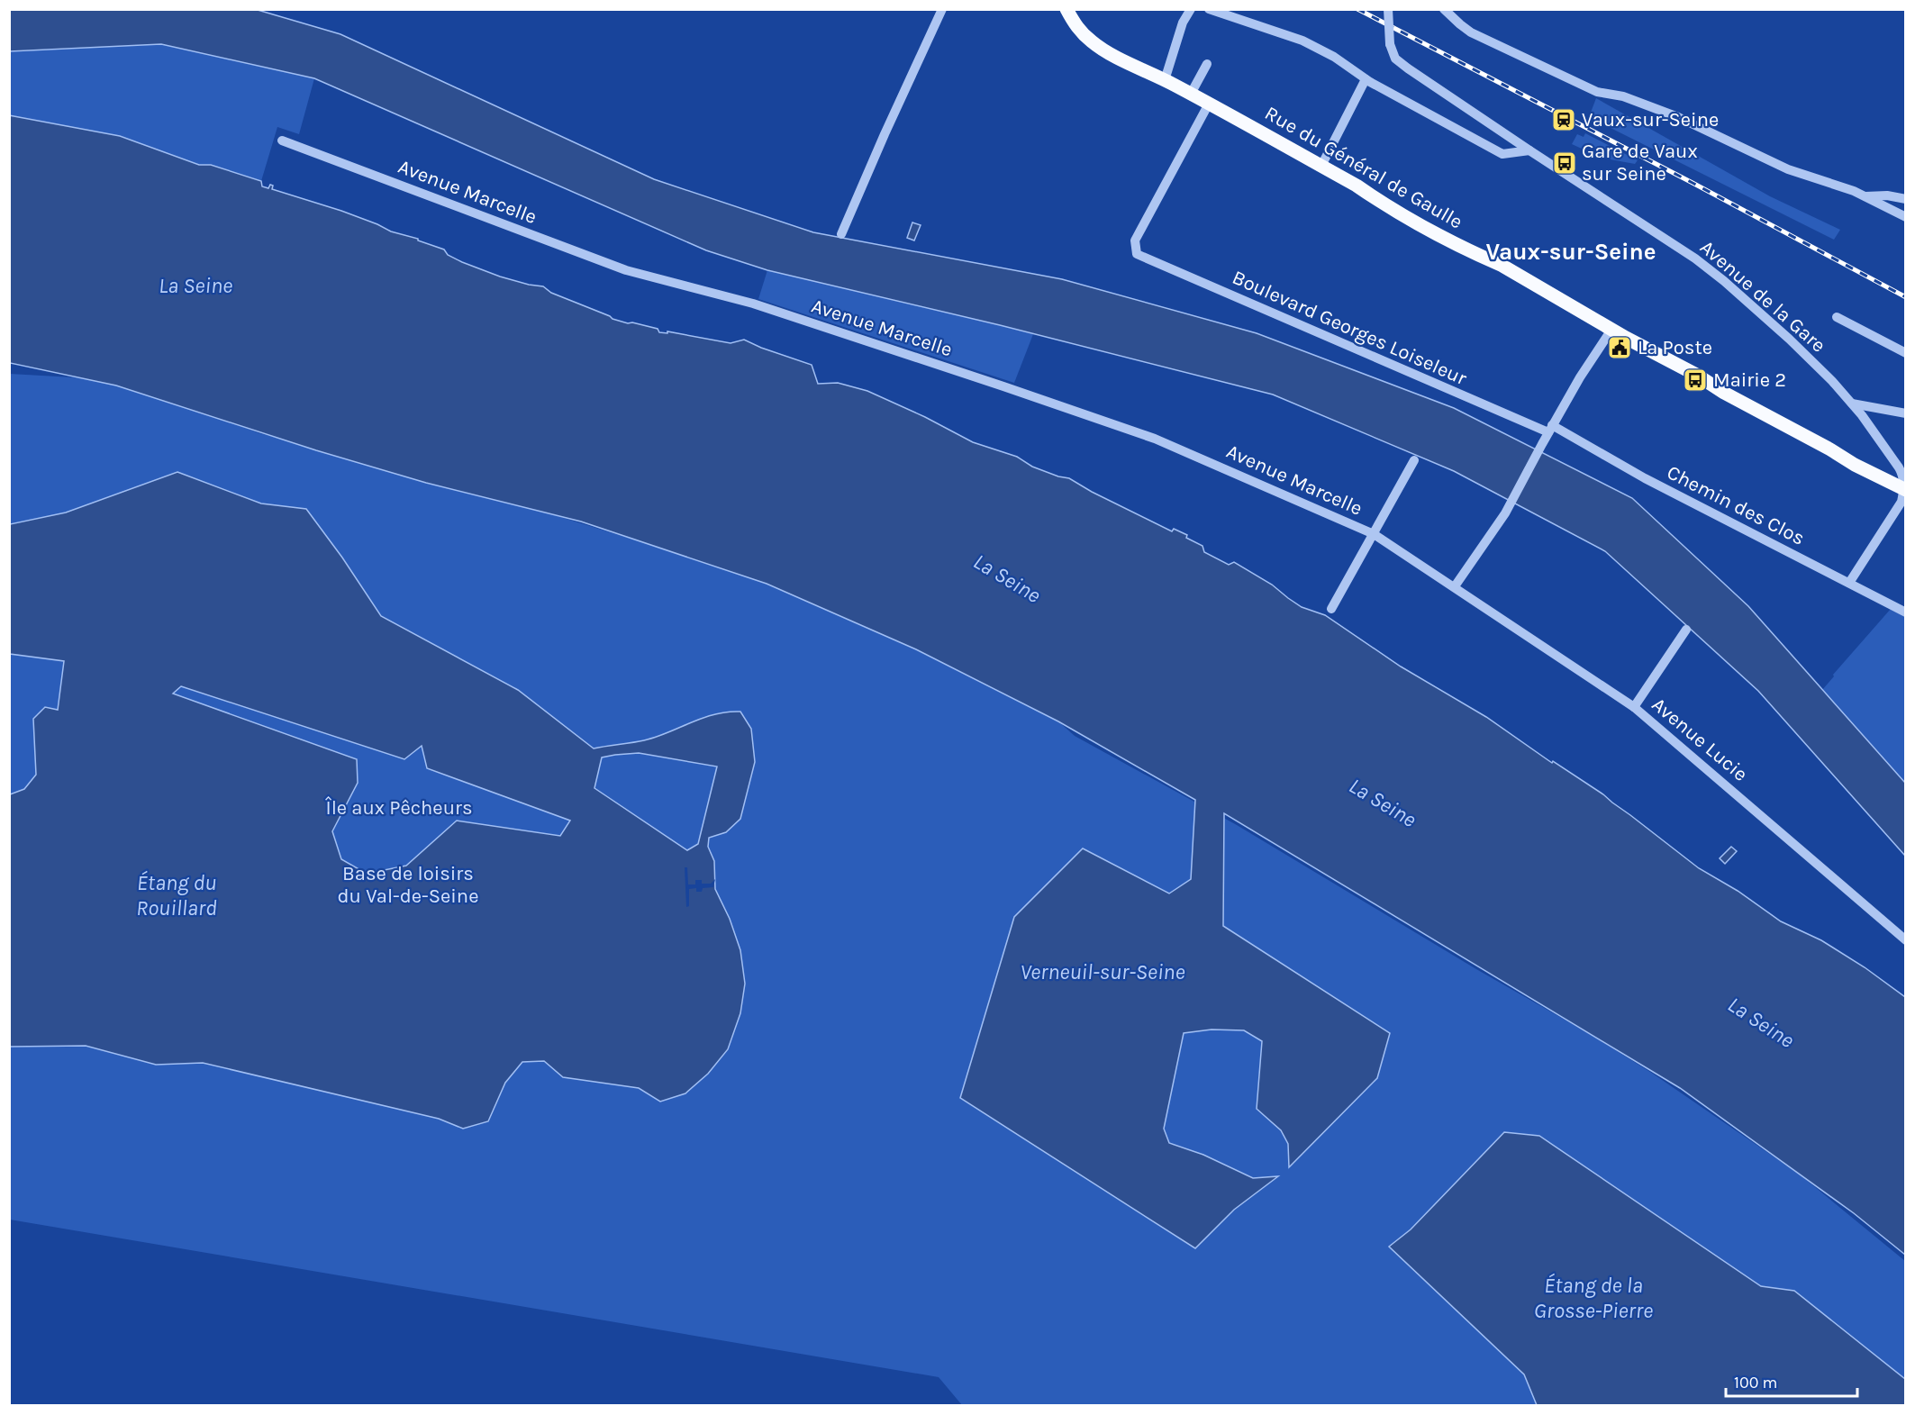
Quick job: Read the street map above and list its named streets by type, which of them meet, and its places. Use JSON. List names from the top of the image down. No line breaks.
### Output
{"streets":{"main road":["Rue du Général de Gaulle"],"street":["Avenue Marcelle","Avenue de la Gare","Boulevard Georges Loiseleur","Chemin des Clos","Avenue Lucie"]},"crossings":[["Rue du Général de Gaulle","Avenue de la Gare"],["Rue du Général de Gaulle","Boulevard Georges Loiseleur"],["Avenue Marcelle","Avenue Lucie"],["Boulevard Georges Loiseleur","Chemin des Clos"]],"districts":["Vaux-sur-Seine"],"water":["La Seine","Étang du Rouillard","Verneuil-sur-Seine","Étang de la Grosse-Pierre"],"parks":["Île aux Pêcheurs","Base de loisirs du Val-de-Seine"],"places":{"station":["Vaux-sur-Seine"],"bus stop":["Gare de Vaux sur Seine","Mairie 2"],"public building":["La Poste"]},"scale_bar":"100 m"}
